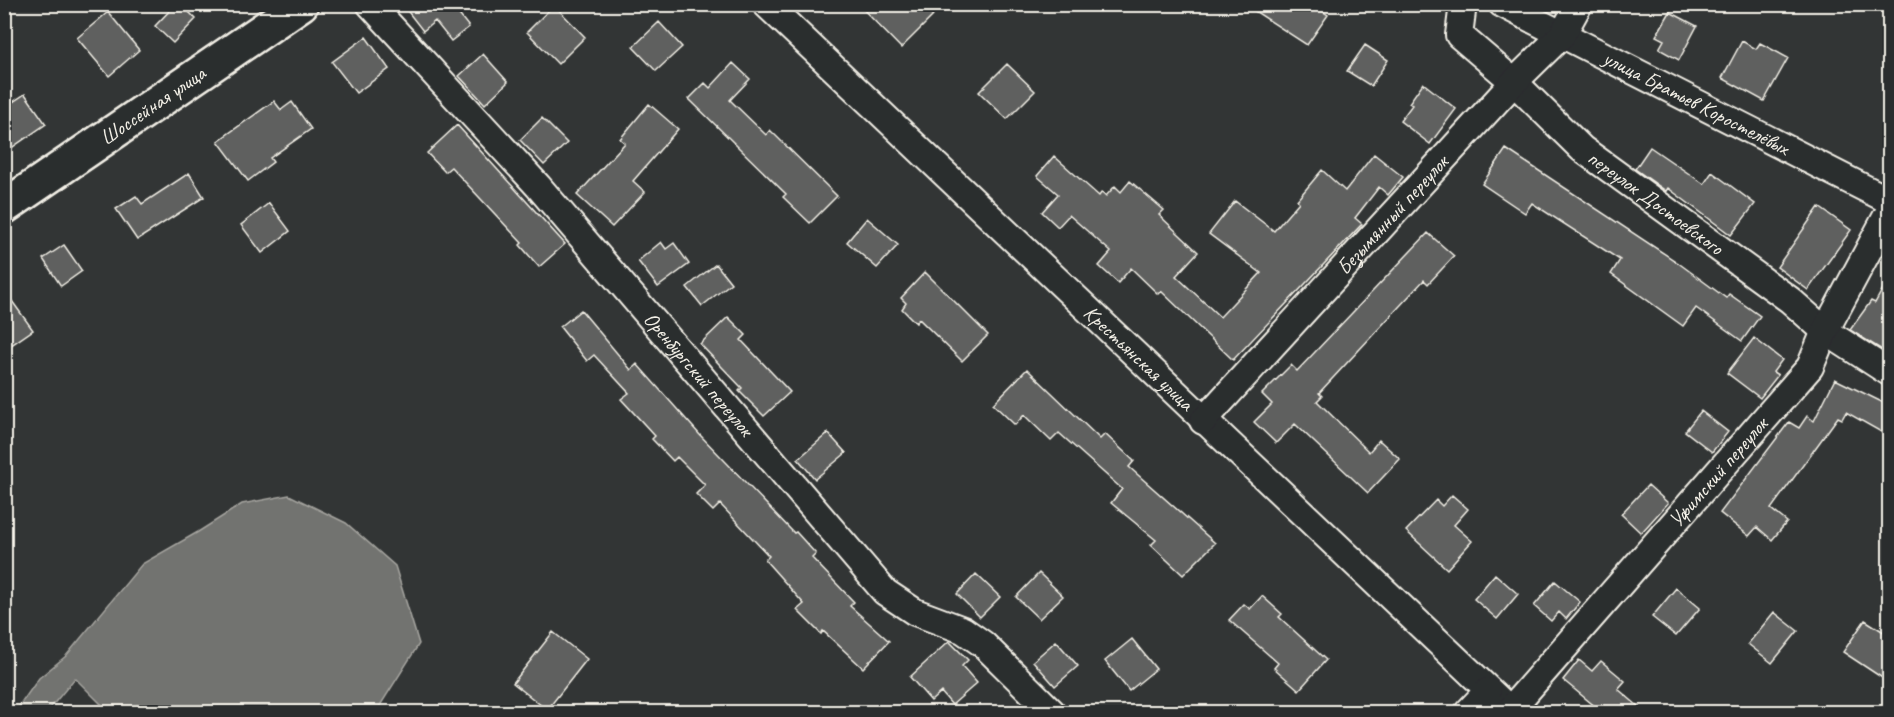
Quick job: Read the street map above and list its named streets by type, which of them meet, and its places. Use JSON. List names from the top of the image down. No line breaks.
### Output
{"streets":{"main road":["Шоссейная улица"],"street":["улица Братьев Коростелёвых","переулок Достоевского","Безымянный переулок","Крестьянская улица","Оренбургский переулок","Уфимский переулок"]},"crossings":[["улица Братьев Коростелёвых","Безымянный переулок"],["переулок Достоевского","Безымянный переулок"],["переулок Достоевского","Уфимский переулок"],["Безымянный переулок","Крестьянская улица"],["Крестьянская улица","Уфимский переулок"]]}
